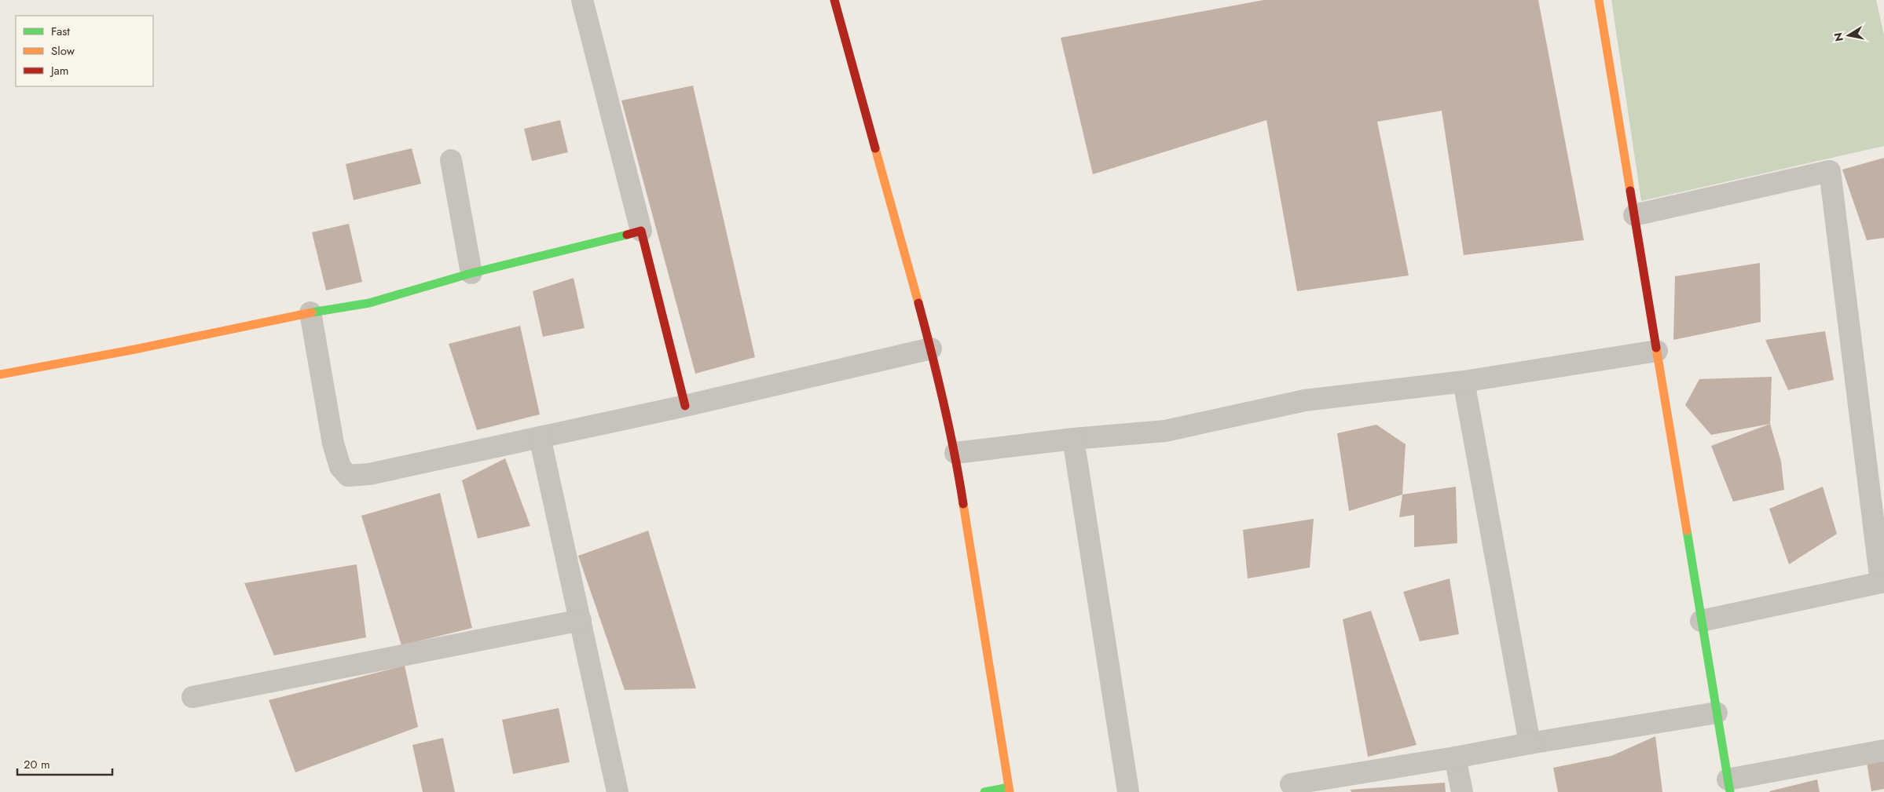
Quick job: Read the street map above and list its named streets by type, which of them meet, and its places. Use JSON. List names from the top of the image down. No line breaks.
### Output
{"legend":["Fast","Slow","Jam"],"scale_bar":"20 m","north":"left"}
